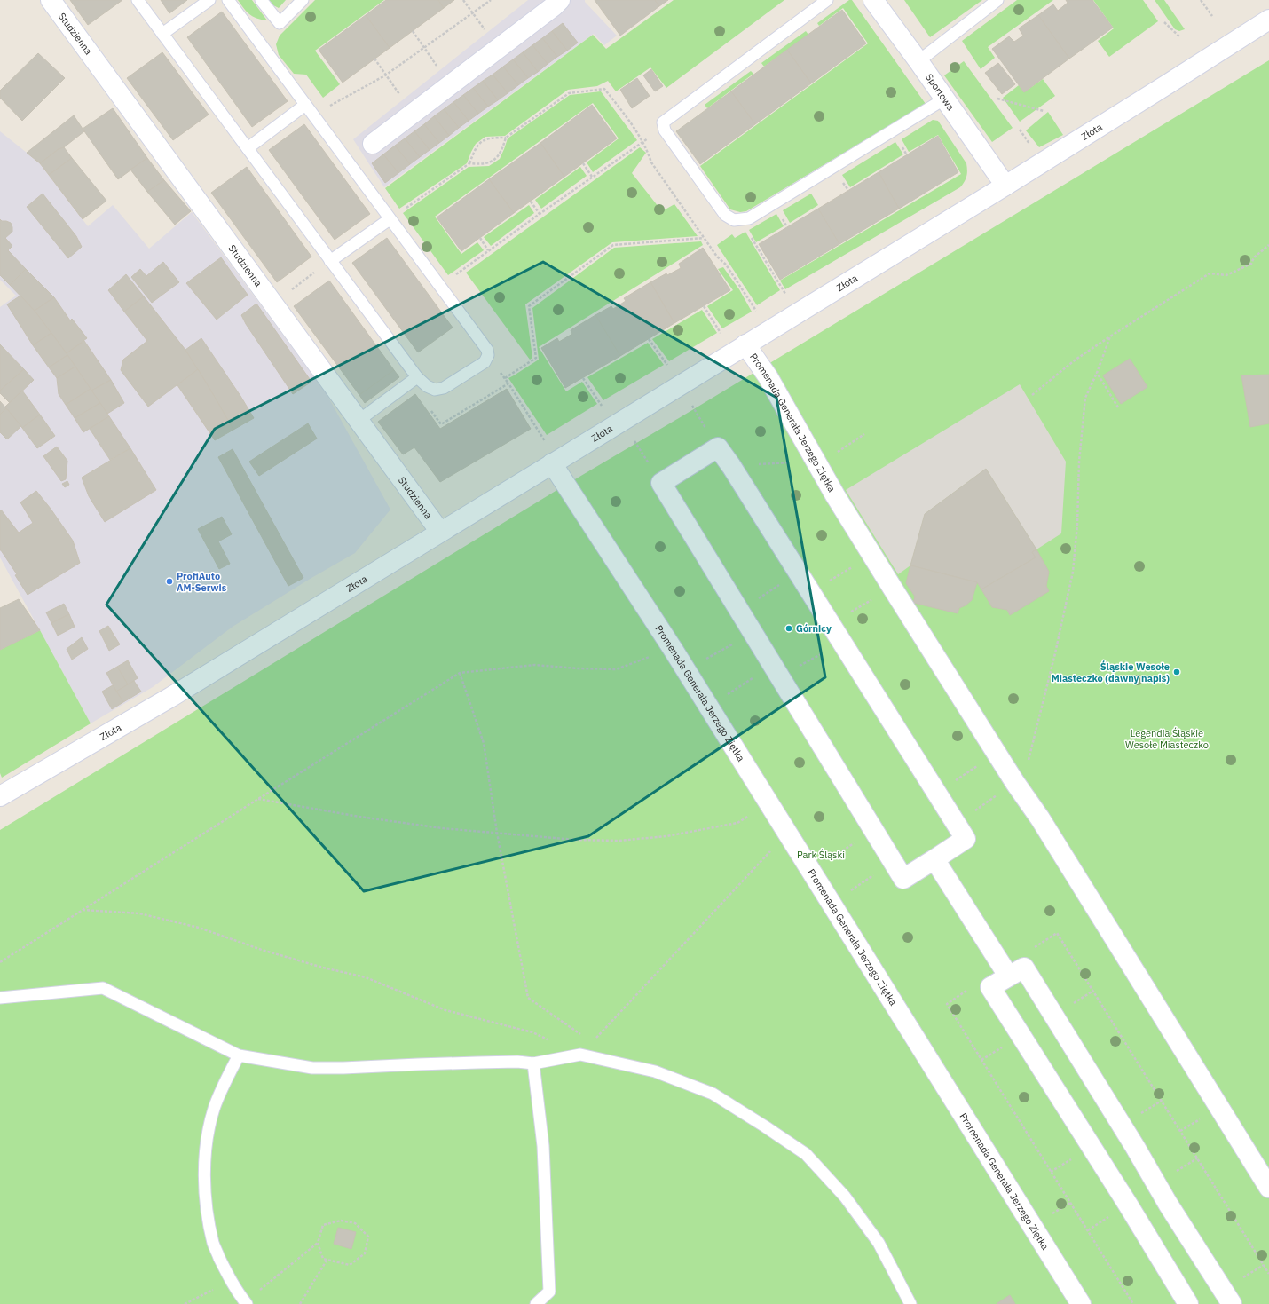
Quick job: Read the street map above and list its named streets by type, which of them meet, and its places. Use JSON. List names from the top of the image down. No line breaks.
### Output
{"streets":{"street":["Studzienna","Sportowa","Złota","Promenada Generała Jerzego Ziętka"]},"crossings":[["Studzienna","Złota"],["Sportowa","Złota"],["Złota","Promenada Generała Jerzego Ziętka"]],"parks":["Legendia Śląskie Wesołe Miasteczko","Park Śląski"],"places":["ProfiAuto AM-Serwis","Górnicy","Śląskie Wesołe Miasteczko (dawny napis)"]}
